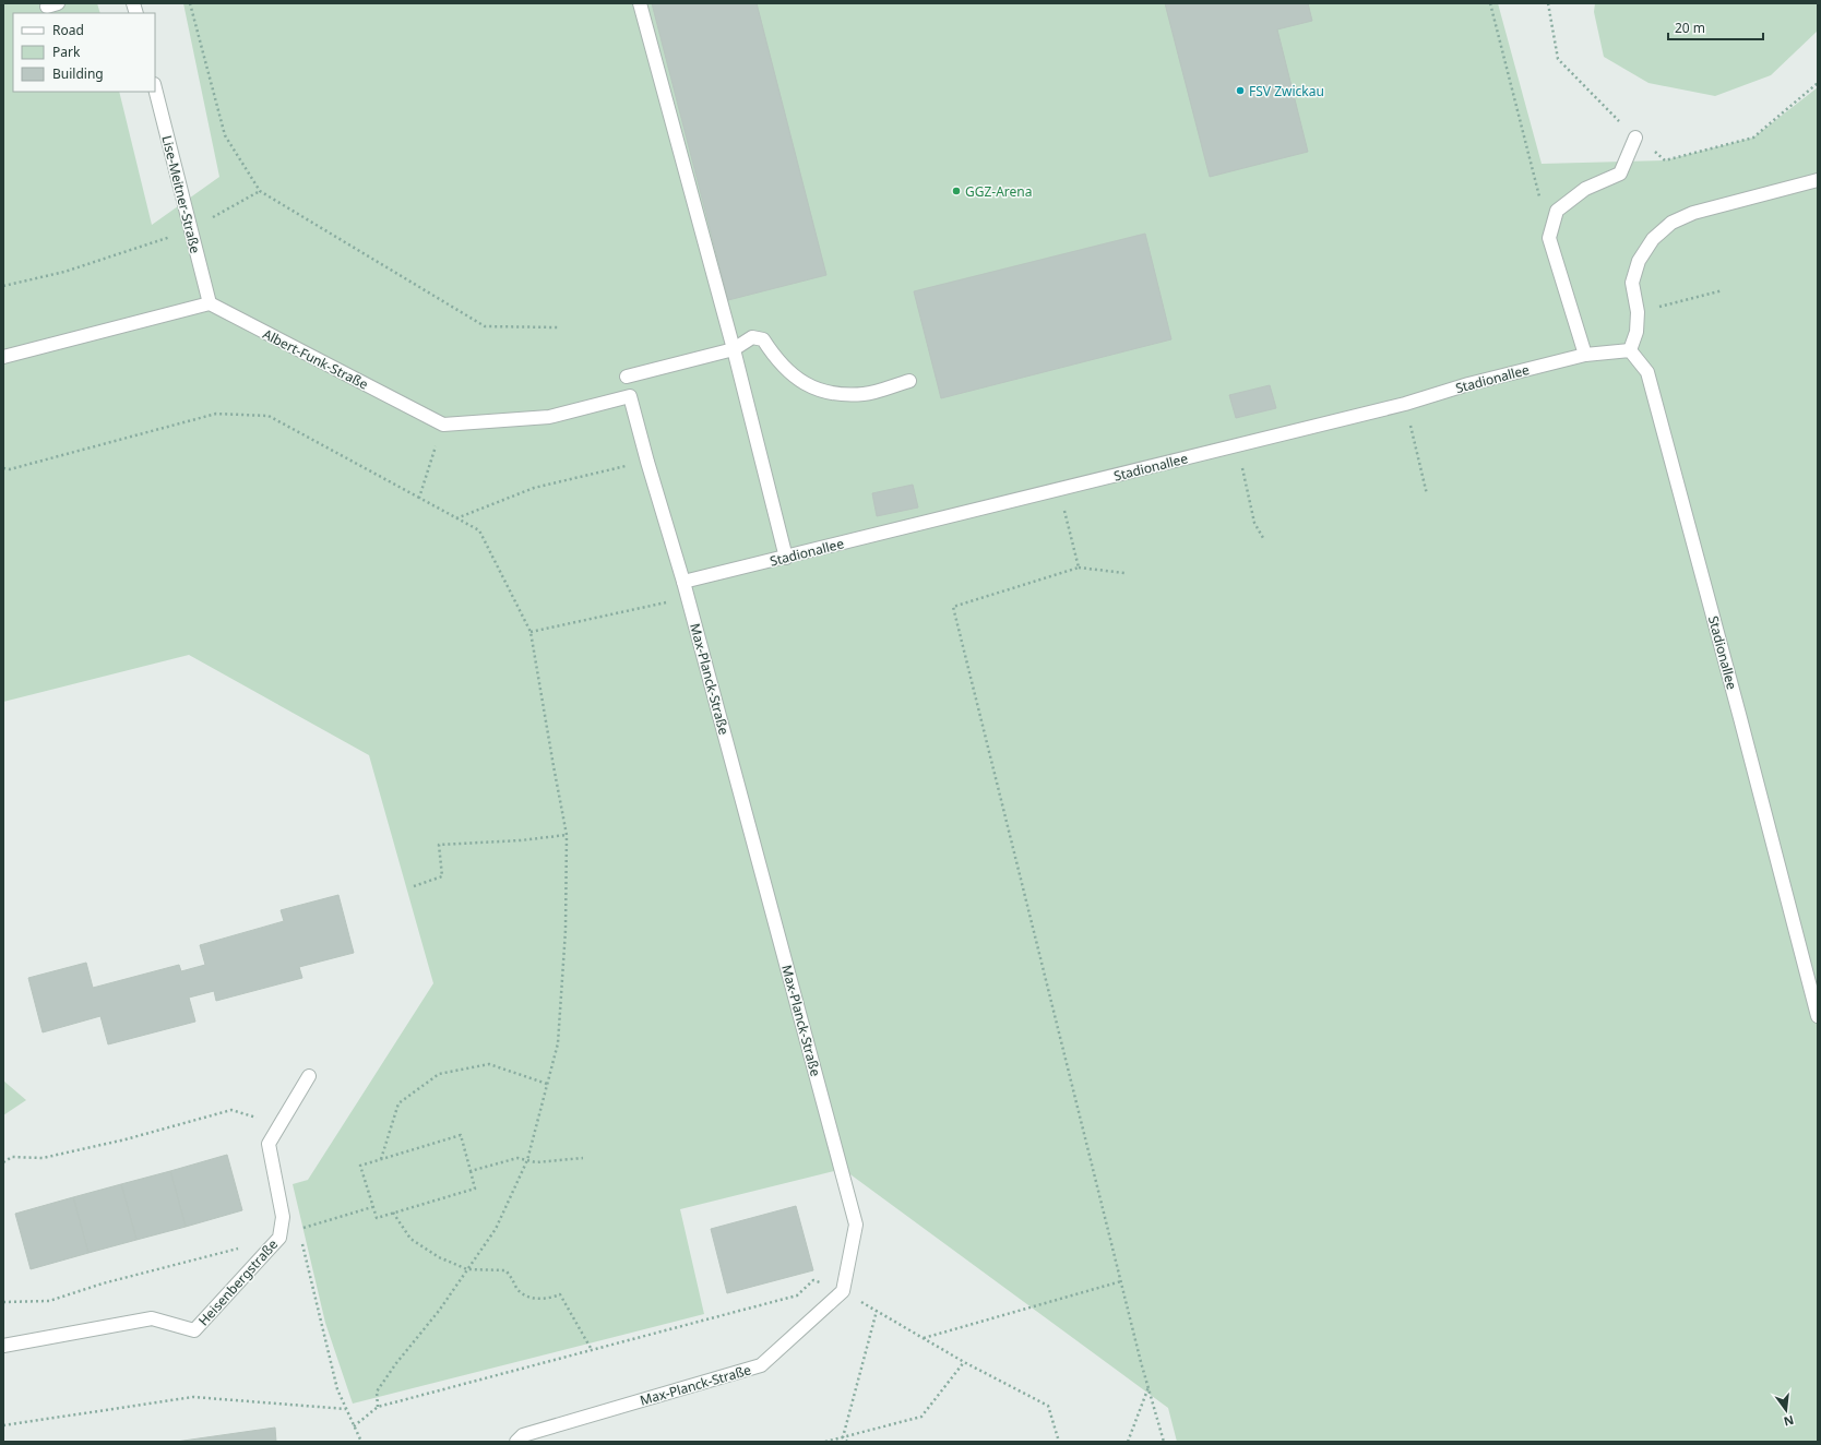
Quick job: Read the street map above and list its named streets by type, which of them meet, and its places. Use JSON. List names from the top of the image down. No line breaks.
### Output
{"streets":{"street":["Lise-Meitner-Straße","Albert-Funk-Straße","Stadionallee","Max-Planck-Straße","Heisenbergstraße"]},"crossings":[["Lise-Meitner-Straße","Albert-Funk-Straße"],["Albert-Funk-Straße","Max-Planck-Straße"],["Stadionallee","Max-Planck-Straße"]],"places":["FSV Zwickau","GGZ-Arena"],"legend":["Road","Park","Building"],"scale_bar":"20 m","north":"bottom"}
